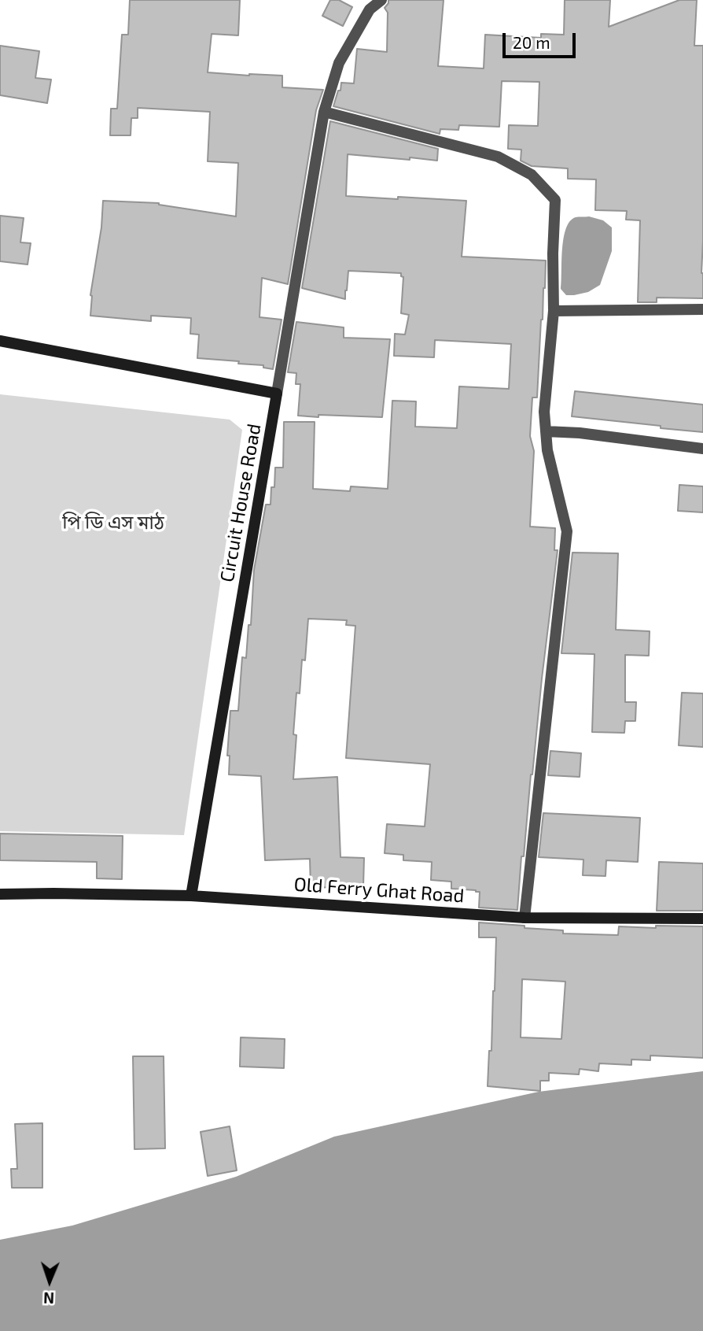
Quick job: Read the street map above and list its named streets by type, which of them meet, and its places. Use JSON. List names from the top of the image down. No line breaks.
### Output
{"streets":{"street":["Circuit House Road","Old Ferry Ghat Road"]},"crossings":[["Circuit House Road","Old Ferry Ghat Road"]],"parks":["পি ডি এস মাঠ"],"scale_bar":"20 m","north":"bottom"}
